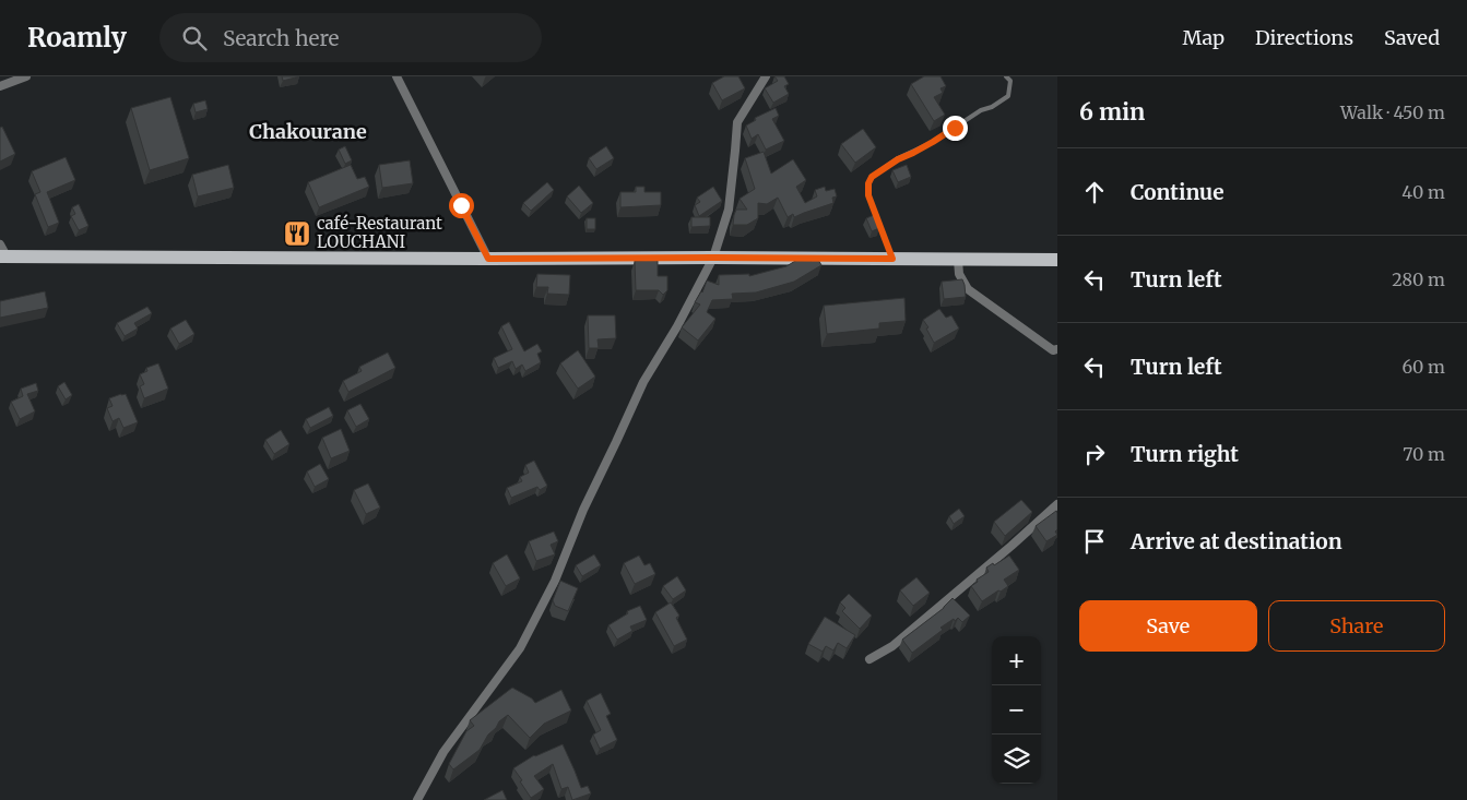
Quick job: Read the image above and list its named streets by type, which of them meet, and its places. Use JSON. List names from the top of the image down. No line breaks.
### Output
{"districts":["Chakourane"],"places":{"restaurant":["café-Restaurant LOUCHANI"]},"page":{"header":"Roamly","search":"Search here","nav":["Map","Directions","Saved"],"heading":["6 min","Walk · 450 m"],"list":[["Continue","40 m"],["Turn left","280 m"],["Turn left","60 m"],["Turn right","70 m"],"Arrive at destination"],"buttons":["Save","Share"],"map_buttons":["+","−"]}}
